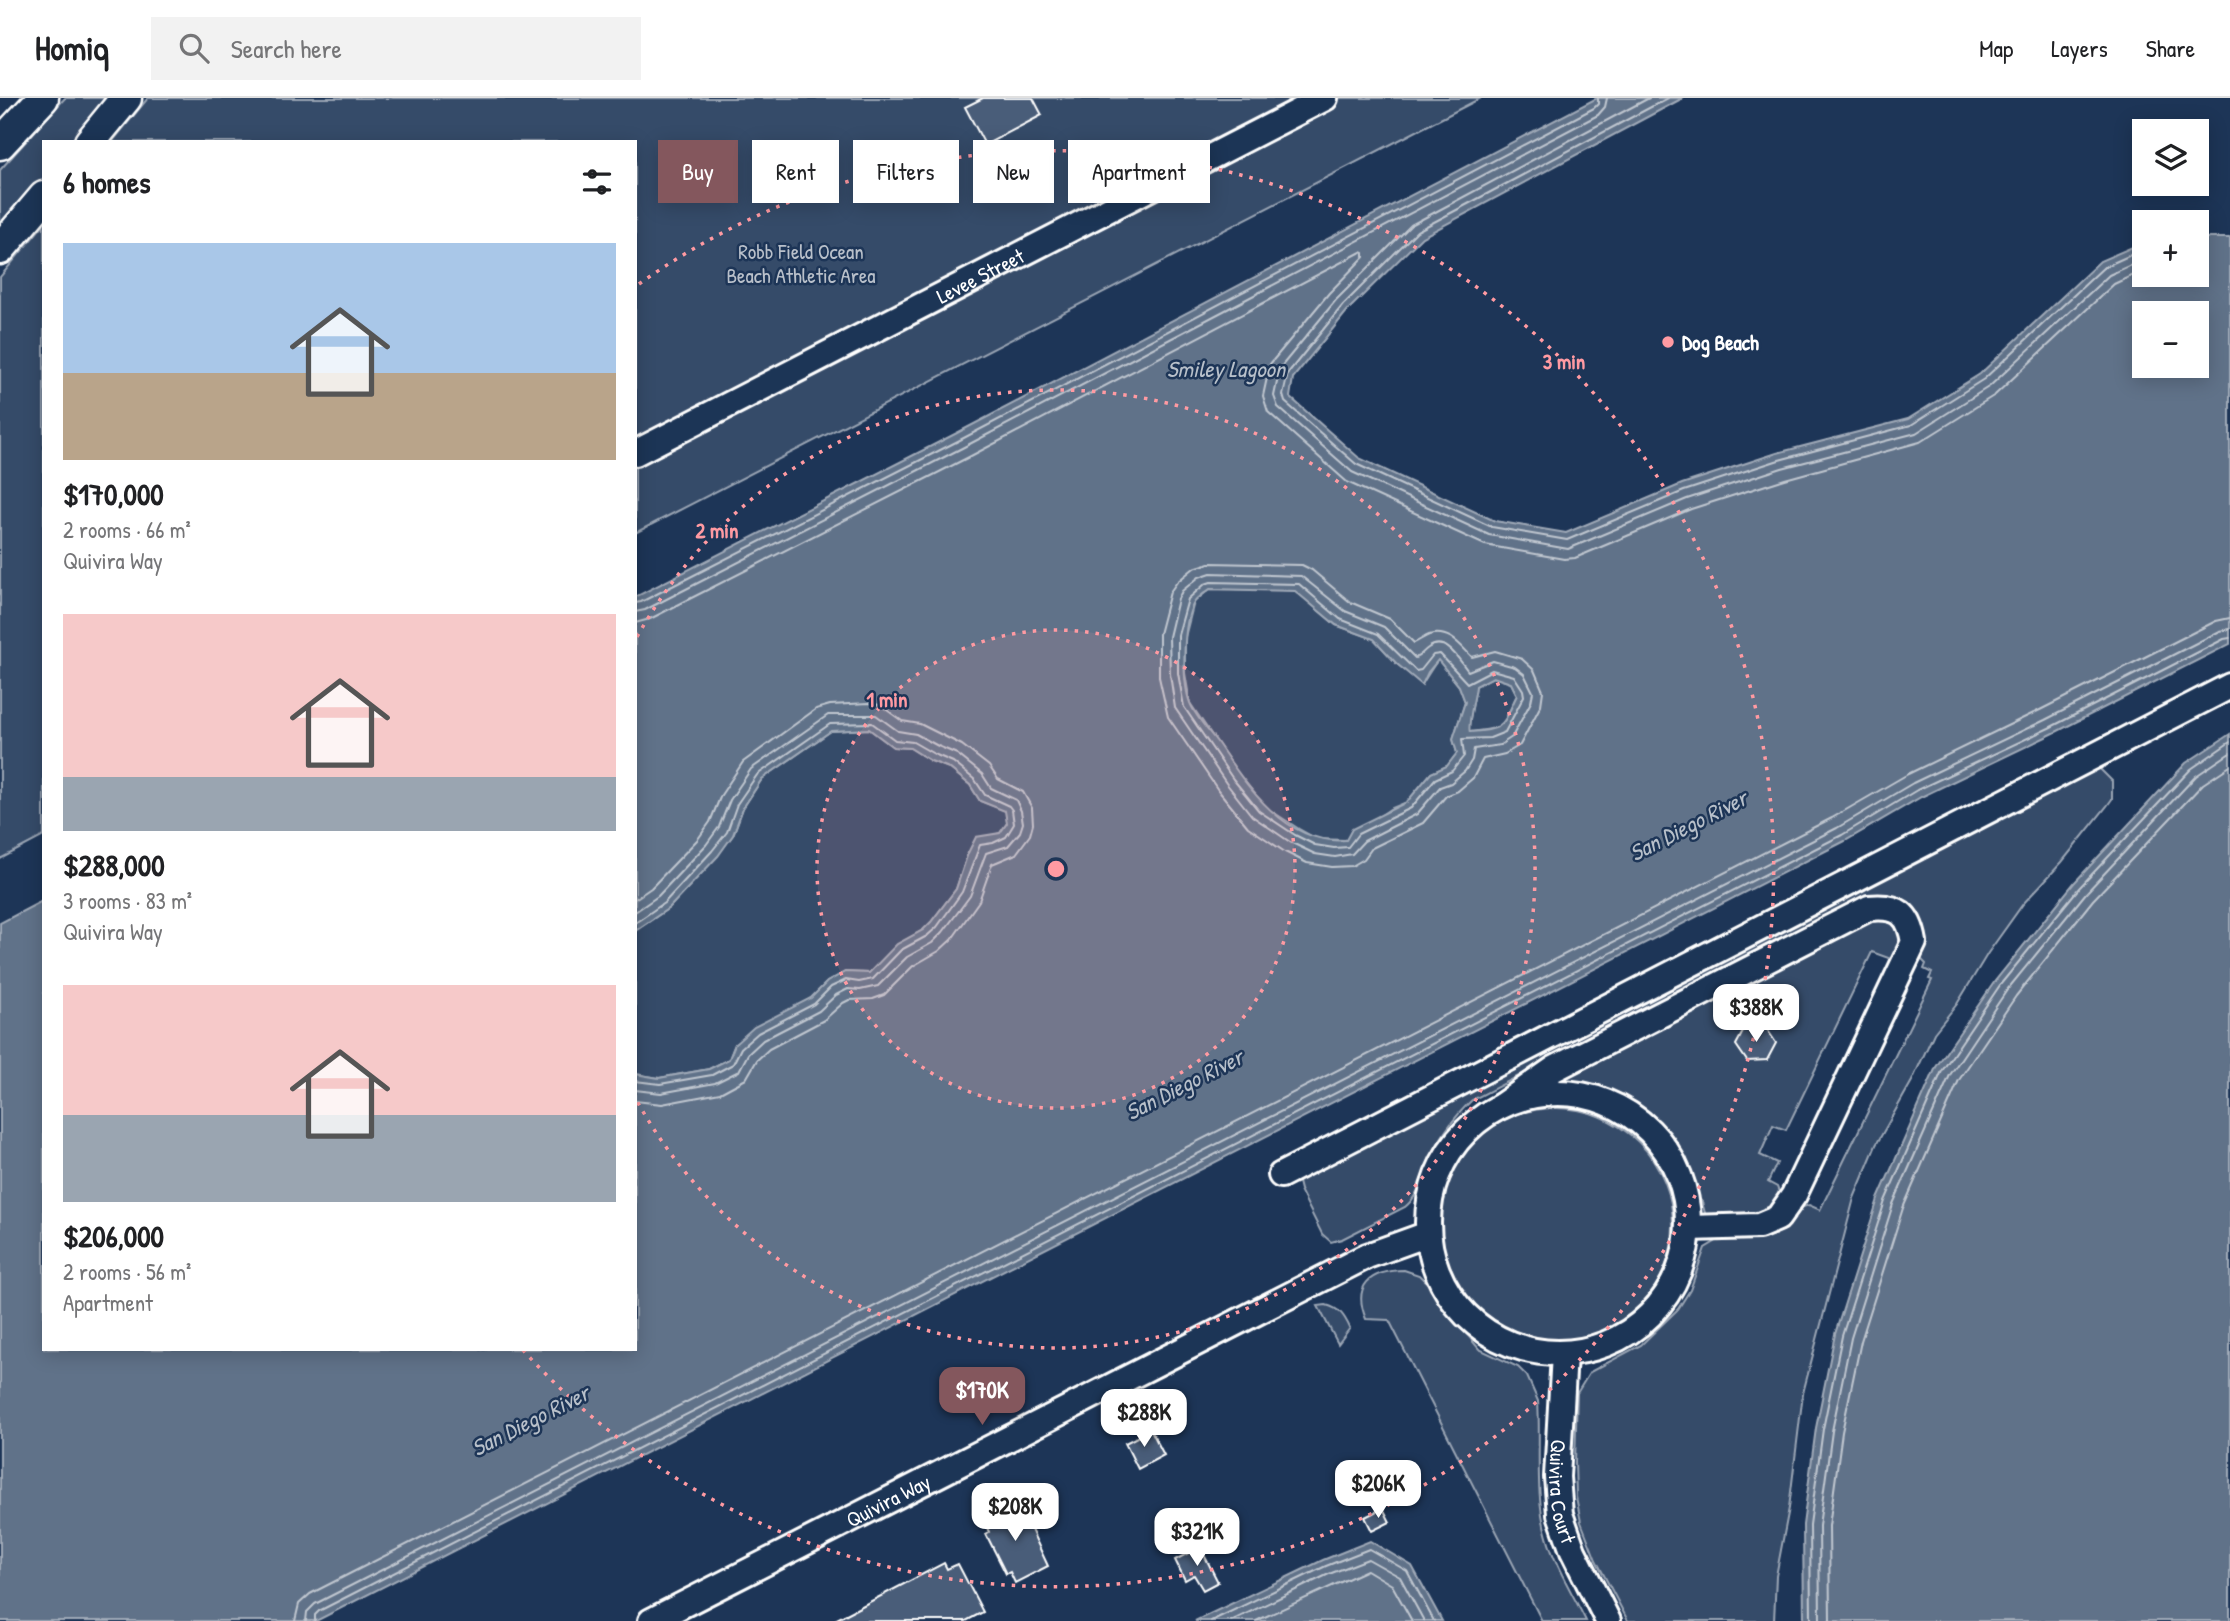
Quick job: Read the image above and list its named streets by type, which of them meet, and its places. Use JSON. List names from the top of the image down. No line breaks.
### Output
{"streets":{"street":["Levee Street","Quivira Court","Quivira Way"]},"water":["Smiley Lagoon","San Diego River"],"parks":["Robb Field Ocean Beach Athletic Area"],"places":["Dog Beach"],"page":{"header":"Homiq","search":"Search here","nav":["Map","Layers","Share"],"map_buttons":["+","−"],"chip":["Buy","Rent","Filters","New","Apartment"],"heading":"6 homes","list":[{"name":"$170,000","note":"2 rooms · 66 m² · Quivira Way"},{"name":"$288,000","note":"3 rooms · 83 m² · Quivira Way"},{"name":"$206,000","note":"2 rooms · 56 m² · Apartment"}],"price":["$388K","$170K","$288K","$206K","$208K","$321K"]},"rings":["3 min","2 min","1 min"]}
